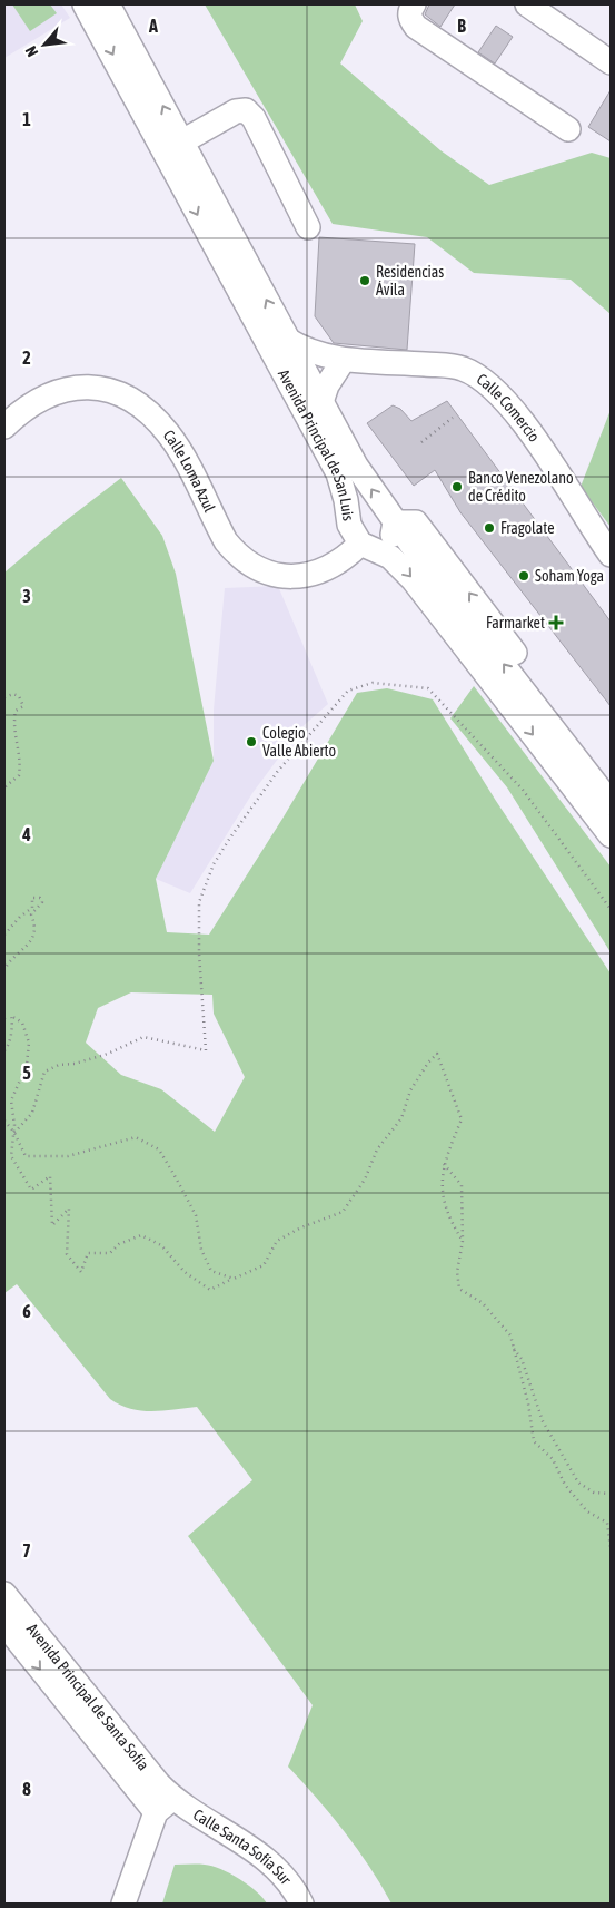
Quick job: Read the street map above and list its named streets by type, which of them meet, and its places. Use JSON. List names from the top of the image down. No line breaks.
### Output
{"streets":{"street":["Calle Comercio","Avenida Principal de San Luis","Calle Loma Azul","Avenida Principal de Santa Sofía","Calle Santa Sofía Sur"]},"crossings":[["Calle Comercio","Avenida Principal de San Luis"],["Avenida Principal de San Luis","Calle Loma Azul"],["Avenida Principal de Santa Sofía","Calle Santa Sofía Sur"]],"places":{"other":["Residencias Ávila","Banco Venezolano de Crédito","Fragolate","Soham Yoga","Colegio Valle Abierto"],"health":["Farmarket"]},"north":"bottom left","grid":{"columns":["A","B"],"rows":["1","2","3","4","5","6","7","8"]}}
